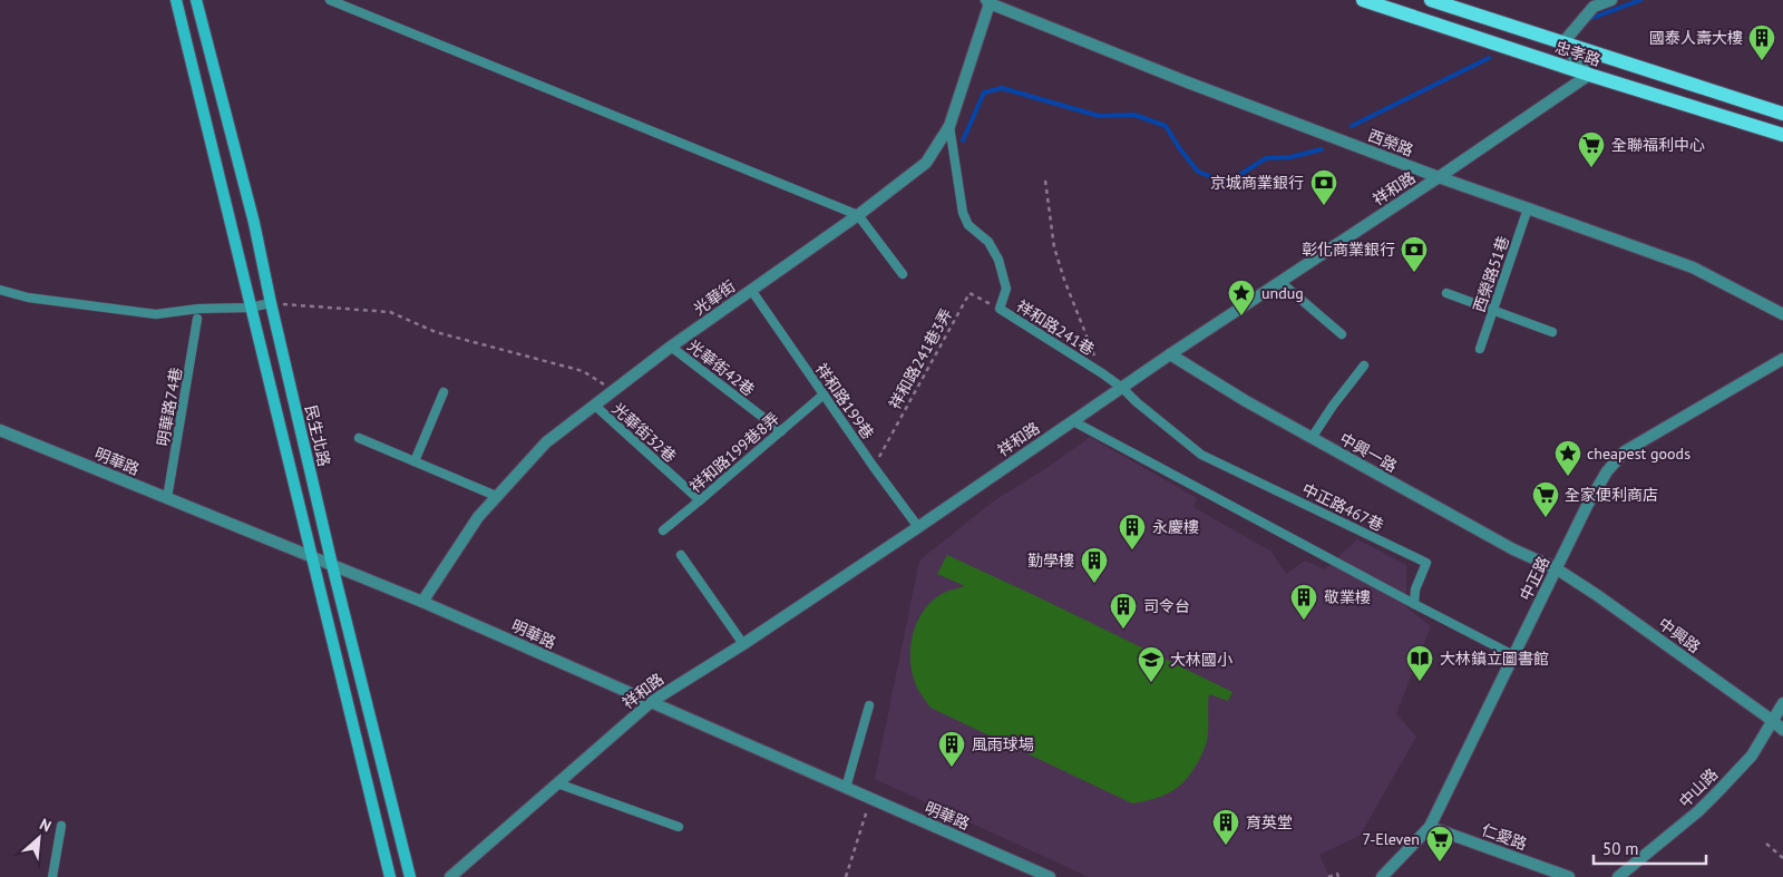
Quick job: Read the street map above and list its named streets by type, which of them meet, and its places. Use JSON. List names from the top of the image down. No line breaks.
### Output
{"streets":{"main road":["忠孝路","民生北路"],"street":["西榮路","祥和路","光華街","中興一路","明華路","中正路","中興路","中山路","仁愛路"],"lane":["西榮路51巷","祥和路241巷","光華街42巷","祥和路199巷","明華路74巷","光華街32巷","祥和路199巷8弄","中正路467巷"],"path":["祥和路241巷3弄"]},"crossings":[["忠孝路","祥和路"],["西榮路","祥和路"],["西榮路","西榮路51巷"],["西榮路","光華街"],["祥和路","祥和路241巷"],["祥和路","祥和路199巷"],["祥和路","中興一路"],["祥和路","明華路"],["祥和路","中正路467巷"],["光華街","祥和路241巷"],["光華街","光華街42巷"],["光華街","祥和路199巷"],["光華街","光華街32巷"],["光華街","明華路"],["祥和路241巷","祥和路241巷3弄"],["祥和路241巷","中正路467巷"],["祥和路241巷3弄","祥和路199巷"],["光華街42巷","祥和路199巷8弄"],["祥和路199巷","祥和路199巷8弄"],["明華路74巷","明華路"],["光華街32巷","祥和路199巷8弄"],["民生北路","明華路"],["中興一路","中正路"],["中興一路","中興路"],["中正路","中興路"],["中正路","仁愛路"],["中興路","中山路"]],"places":{"building":["國泰人壽大樓","永慶樓","勤學樓","敬業樓","司令台","風雨球場","育英堂"],"supermarket":["全聯福利中心","全家便利商店","7-Eleven"],"bank":["京城商業銀行","彰化商業銀行"],"place":["undug","cheapest goods"],"library":["大林鎮立圖書館"],"school or university":["大林國小"]},"scale_bar":"50 m","north":"top right"}
